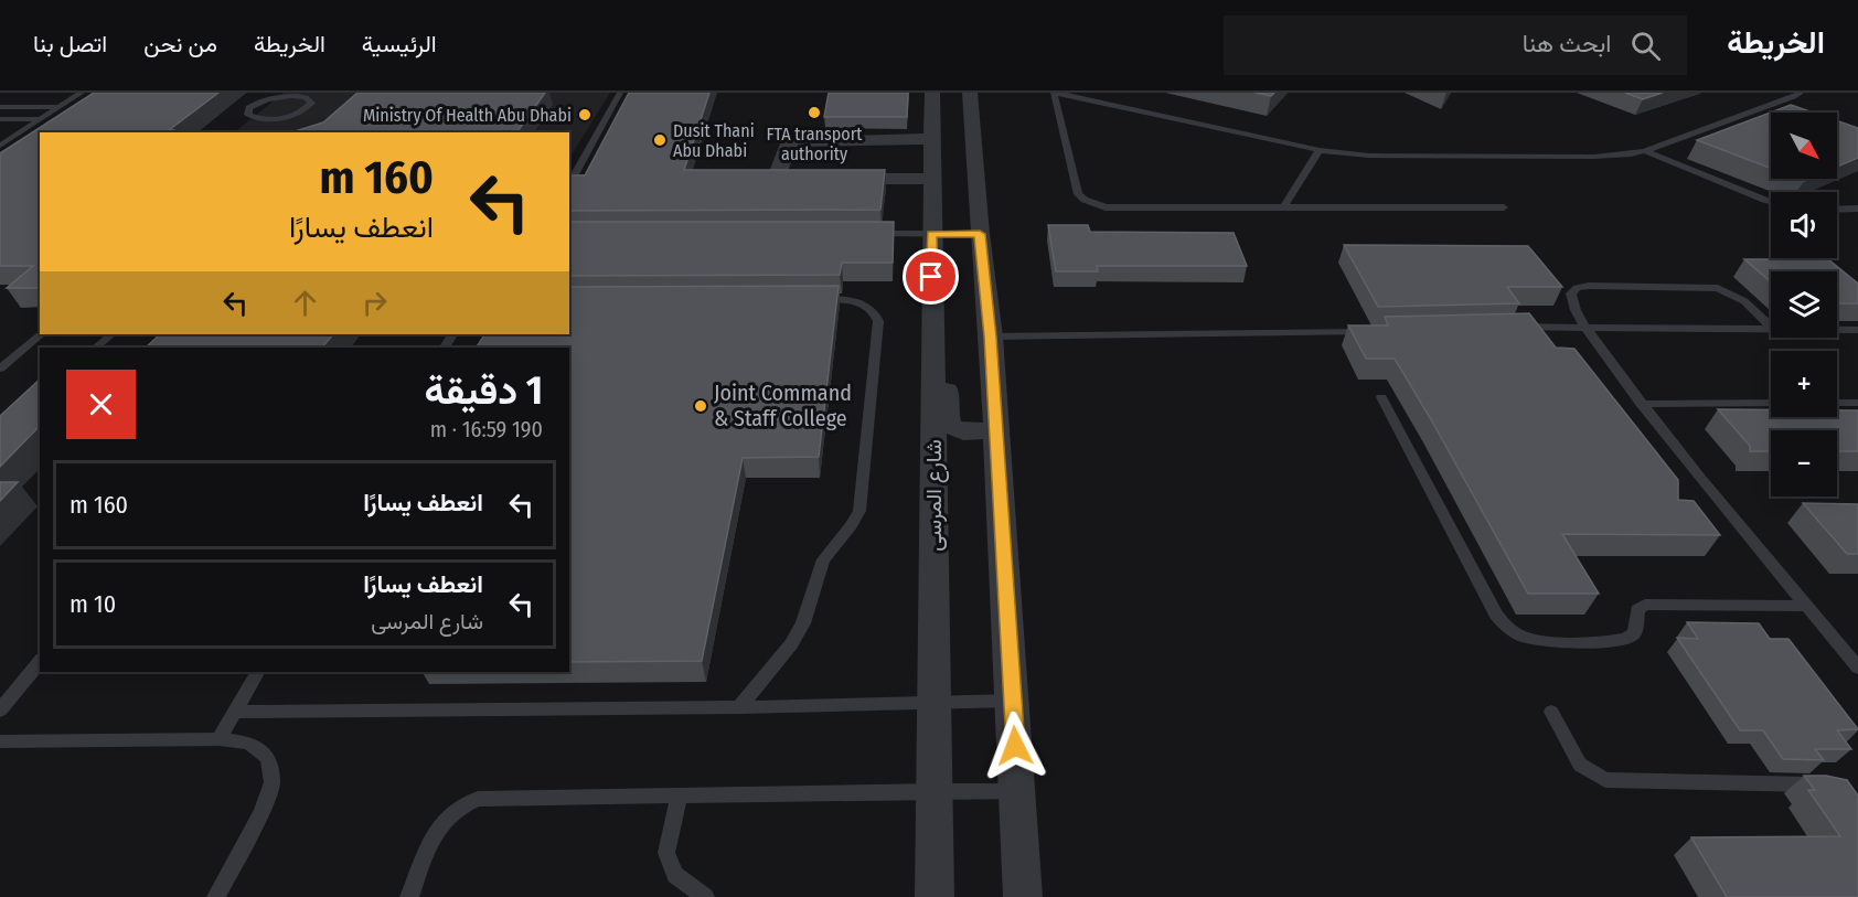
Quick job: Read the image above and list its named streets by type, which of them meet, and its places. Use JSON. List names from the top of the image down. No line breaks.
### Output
{"streets":{"street":["شارع المرسى"]},"places":["FTA transport authority","Ministry Of Health Abu Dhabi","Dusit Thani Abu Dhabi","Joint Command & Staff College"],"north":"bottom right","page":{"header":"الخريطة","search":"ابحث هنا","nav":["الرئيسية","الخريطة","من نحن","اتصل بنا"],"map_buttons":["+","−"],"turn":["160 m","انعطف يسارًا"],"heading":["1 دقيقة","190 m · 16:59"],"list":[{"name":"انعطف يسارًا","value":"160 m"},{"name":"انعطف يسارًا","note":"شارع المرسى","value":"10 m"}]}}
